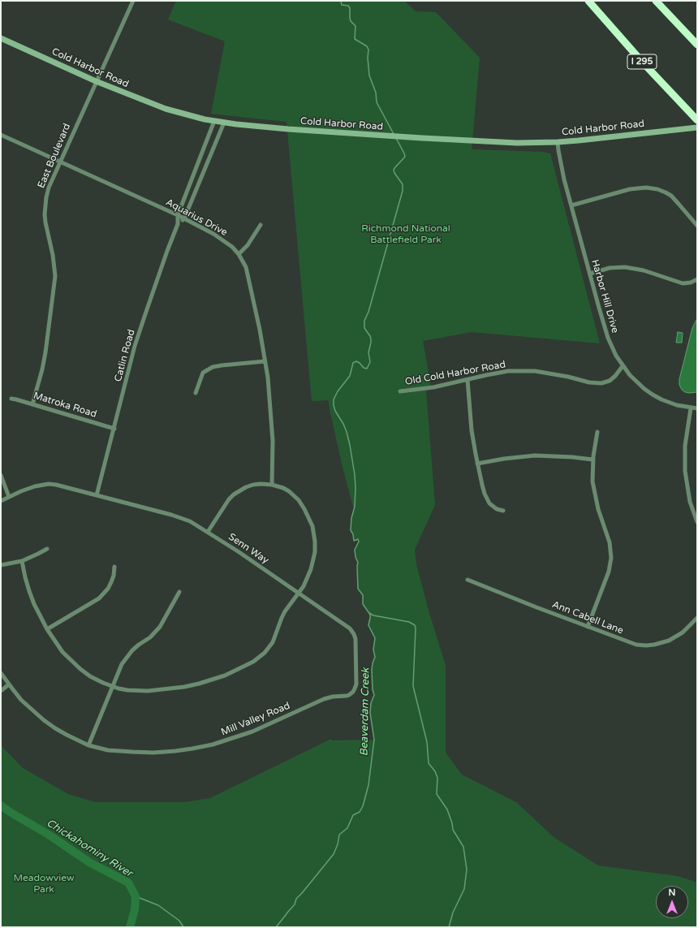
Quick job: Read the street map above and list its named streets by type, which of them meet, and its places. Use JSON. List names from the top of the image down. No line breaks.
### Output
{"streets":{"highway":["I 295"],"main road":["Cold Harbor Road"],"street":["East Boulevard","Aquarius Drive","Harbor Hill Drive","Catlin Road","Old Cold Harbor Road","Matroka Road","Senn Way","Ann Cabell Lane","Mill Valley Road"]},"crossings":[["Cold Harbor Road","East Boulevard"],["Cold Harbor Road","Harbor Hill Drive"],["Cold Harbor Road","Catlin Road"],["East Boulevard","Aquarius Drive"],["East Boulevard","Matroka Road"],["Aquarius Drive","Catlin Road"],["Harbor Hill Drive","Old Cold Harbor Road"],["Catlin Road","Matroka Road"],["Catlin Road","Senn Way"],["Senn Way","Mill Valley Road"]],"water":["Beaverdam Creek","Chickahominy River"],"parks":["Richmond National Battlefield Park","Meadowview Park"],"north":"top"}
